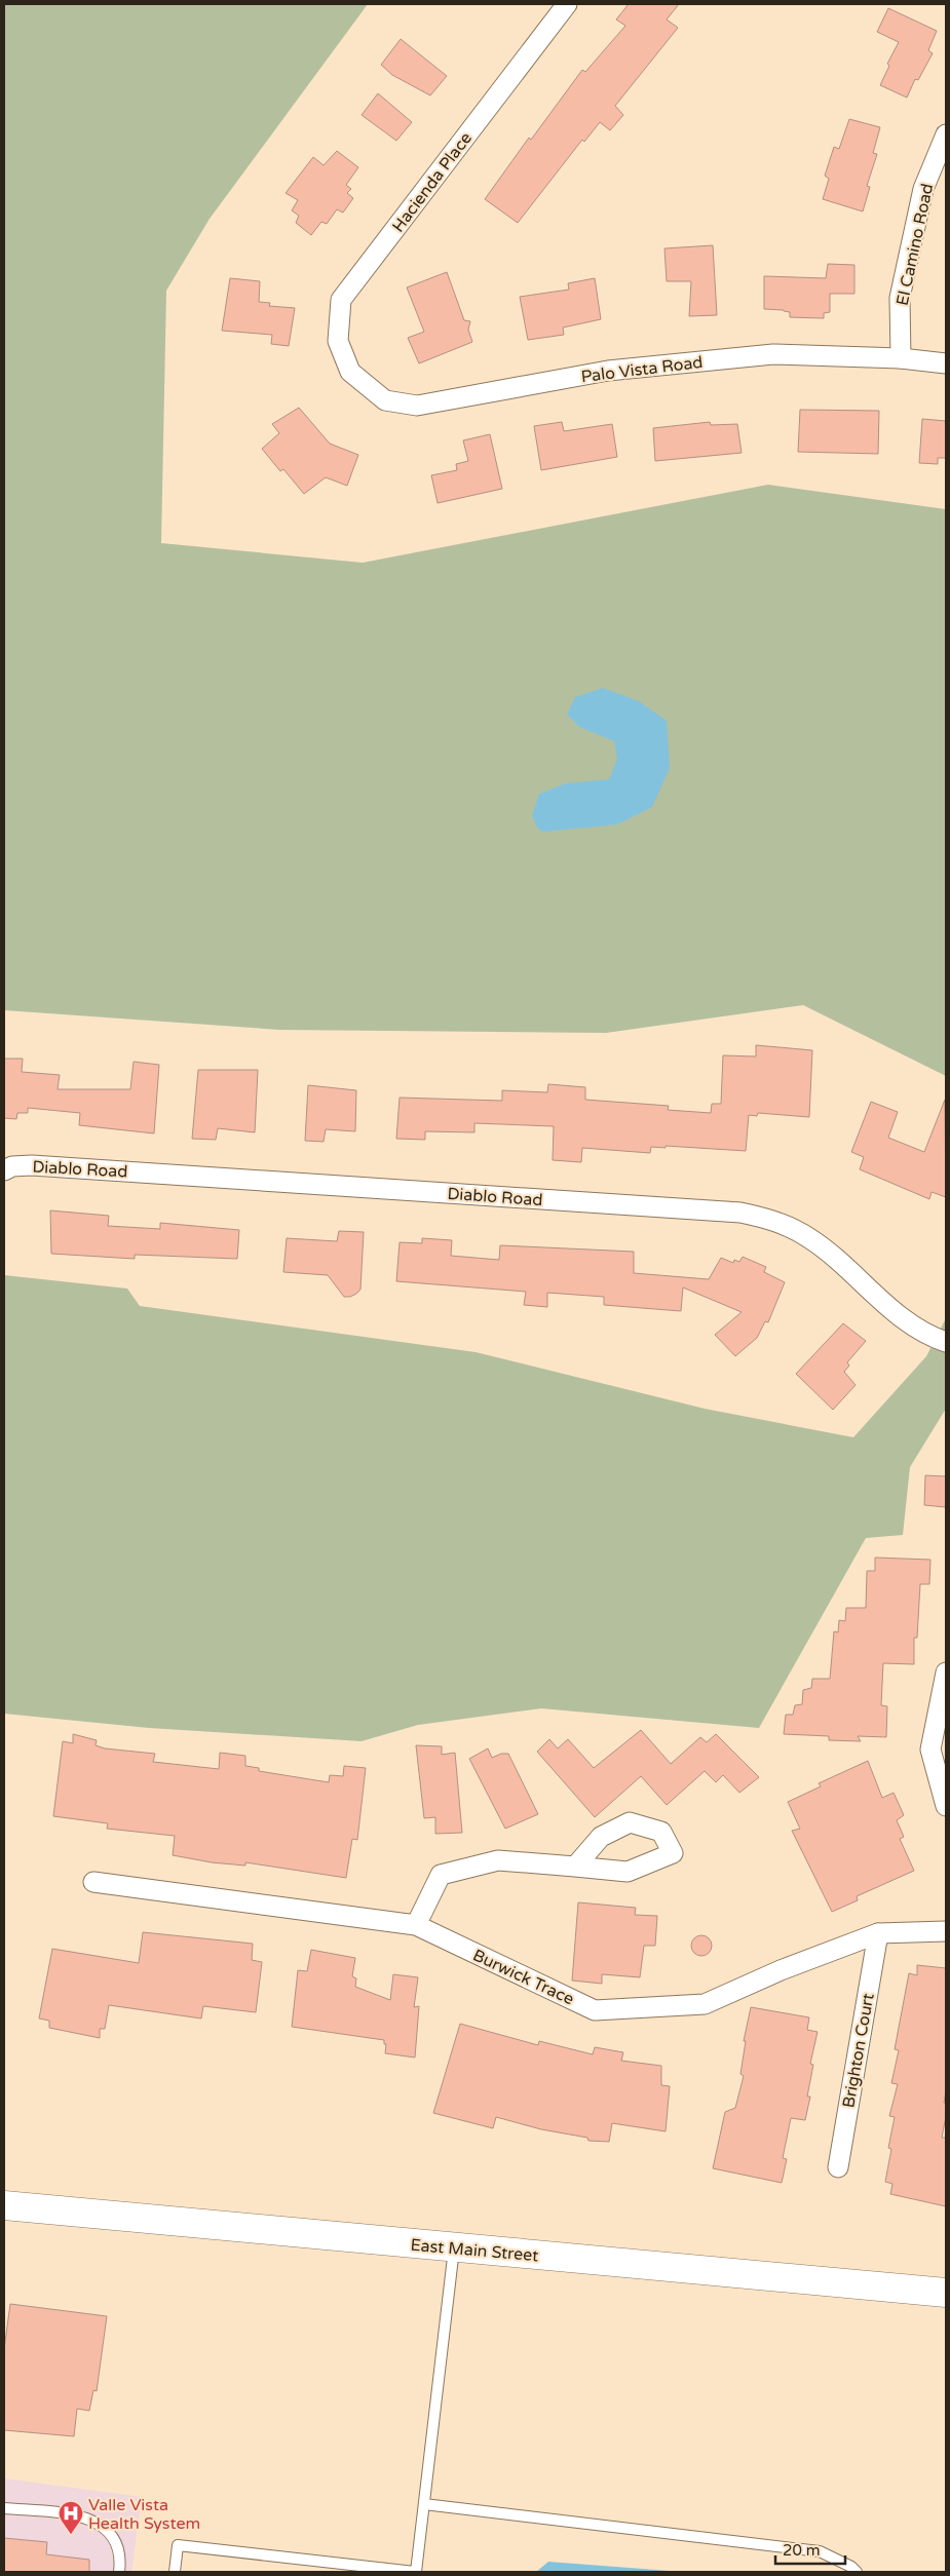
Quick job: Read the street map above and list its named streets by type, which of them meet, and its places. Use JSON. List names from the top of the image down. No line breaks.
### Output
{"streets":{"main road":["East Main Street"],"street":["Hacienda Place","El Camino Road","Palo Vista Road","Diablo Road","Burwick Trace","Brighton Court"]},"crossings":[["Hacienda Place","Palo Vista Road"],["El Camino Road","Palo Vista Road"],["Burwick Trace","Brighton Court"]],"places":{"hospital":["Valle Vista Health System"]},"scale_bar":"20 m"}
